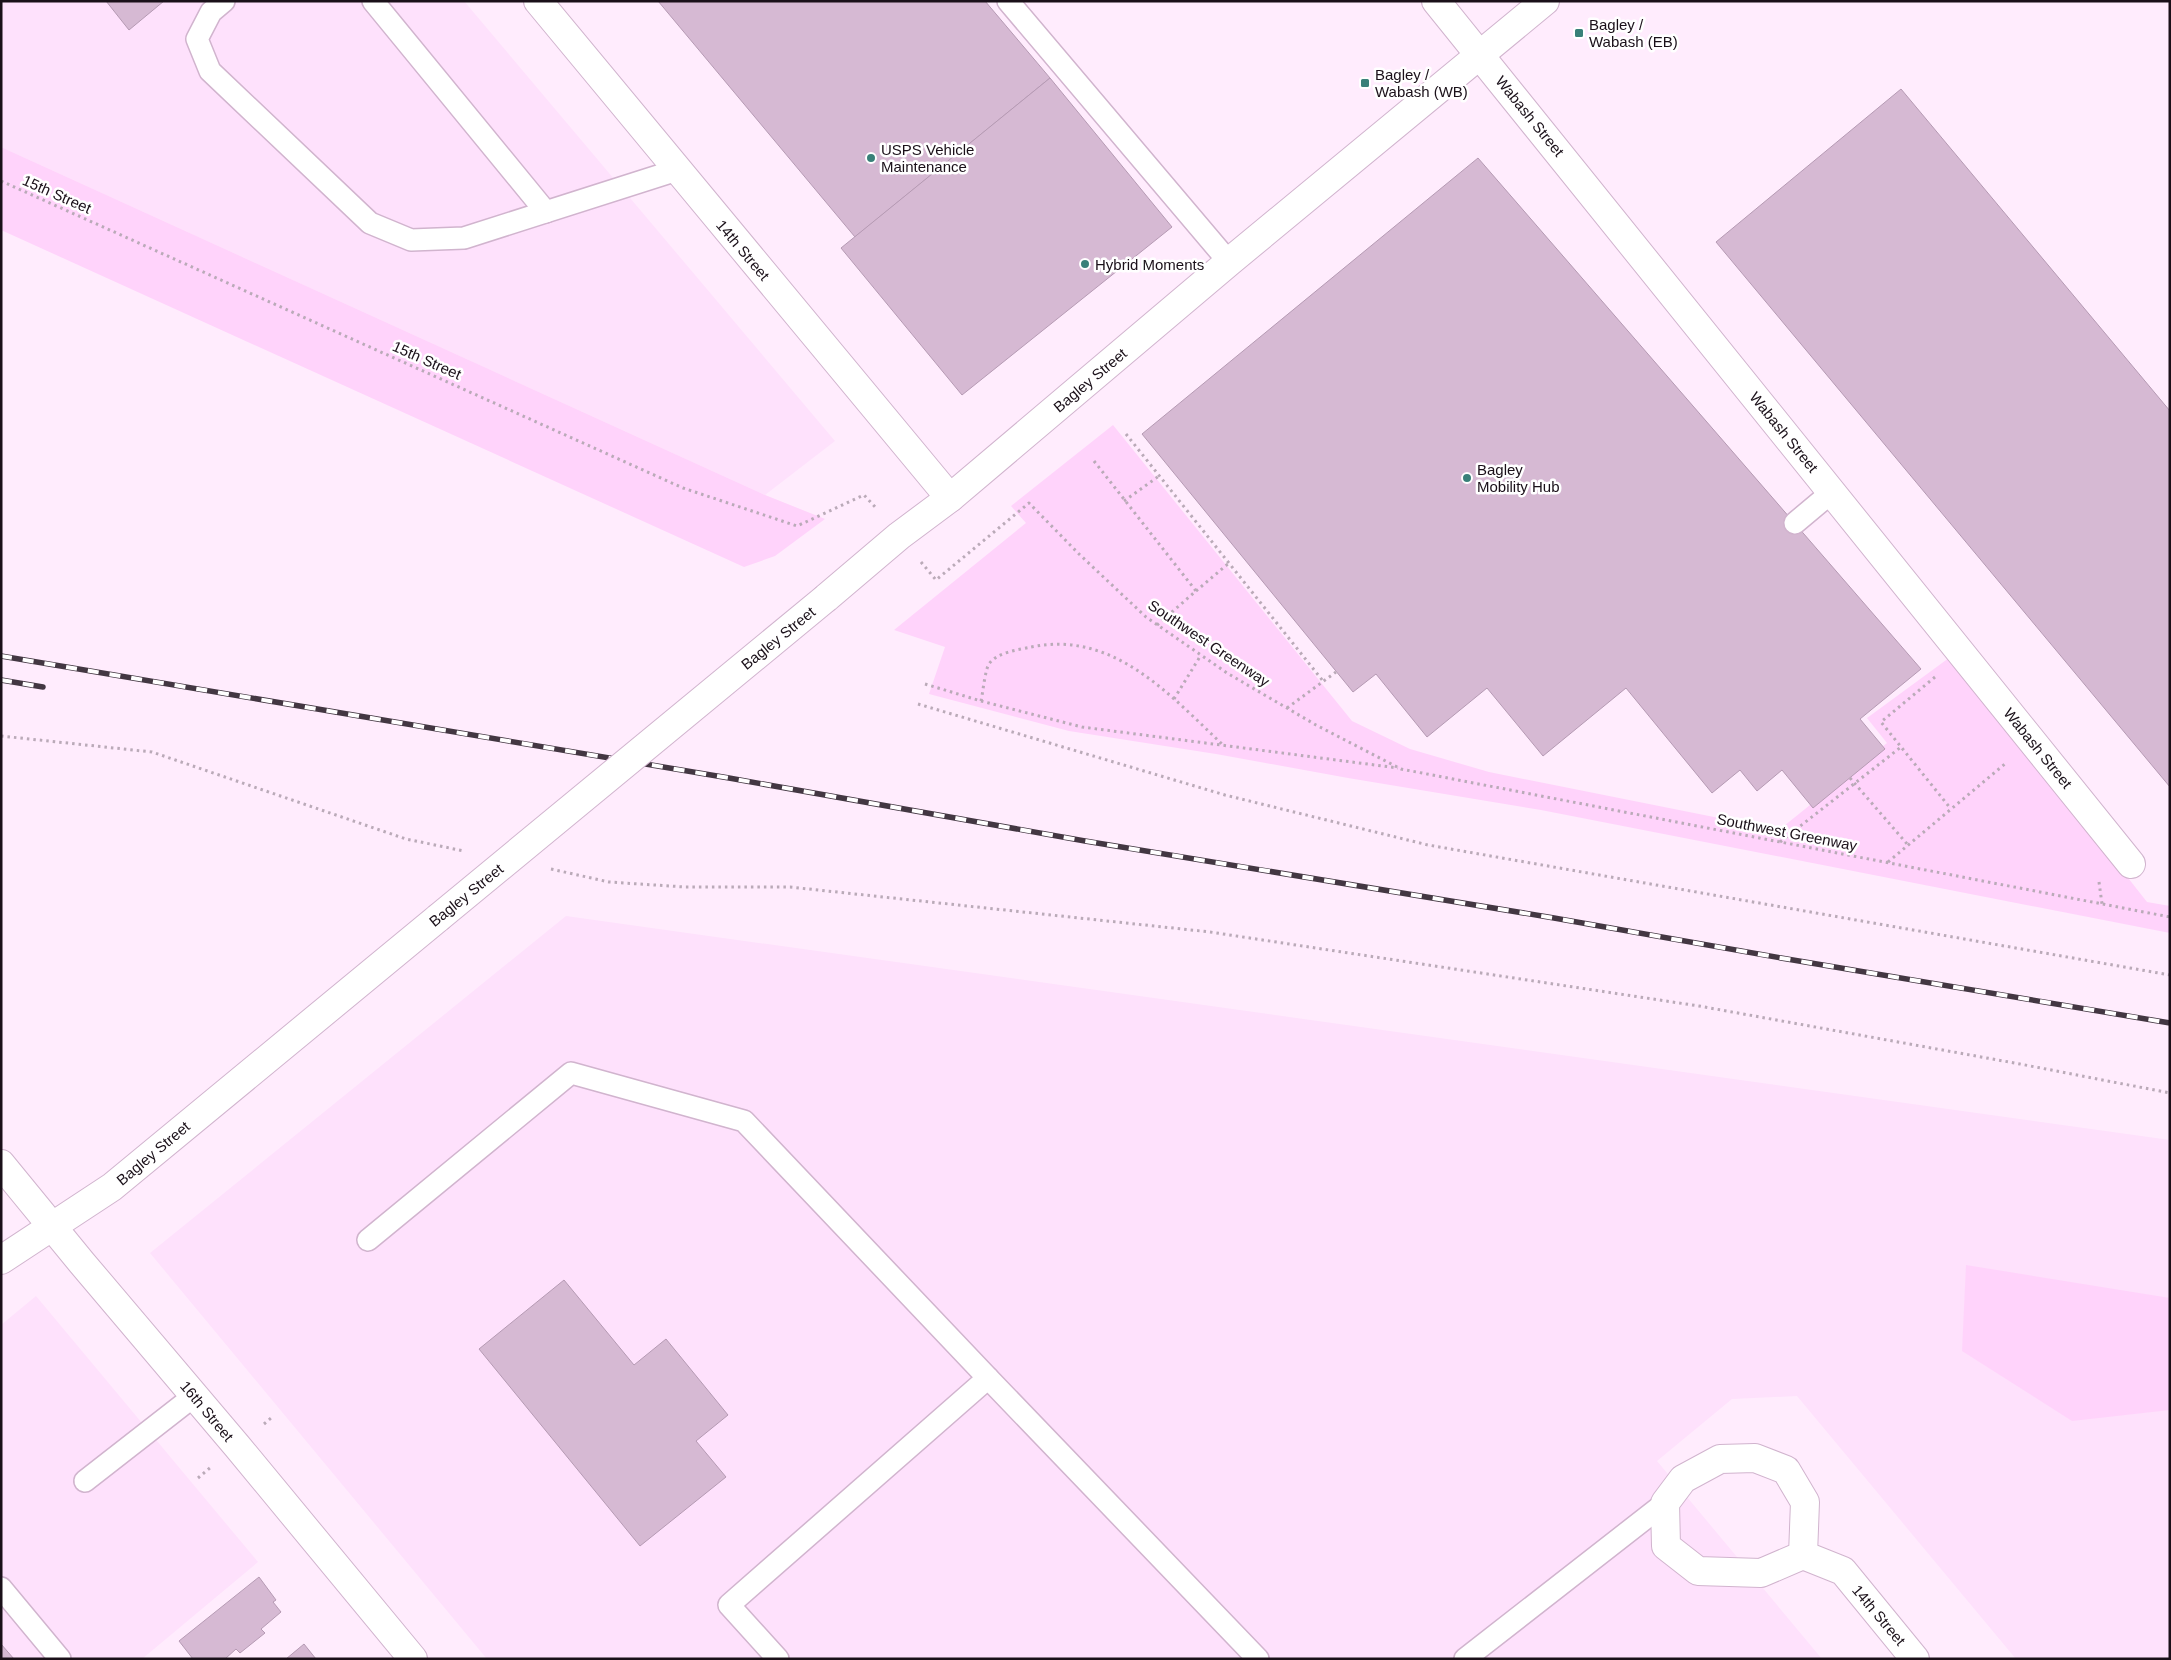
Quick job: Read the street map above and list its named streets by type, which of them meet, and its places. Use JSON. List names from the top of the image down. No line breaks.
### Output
{"streets":{"street":["Wabash Street","14th Street","Bagley Street","16th Street"],"path":["15th Street","Southwest Greenway"]},"crossings":[["Wabash Street","Bagley Street"],["14th Street","Bagley Street"],["Bagley Street","16th Street"]],"places":{"transit":["Bagley / Wabash (EB)","Bagley / Wabash (WB)"],"other":["USPS Vehicle Maintenance","Hybrid Moments","Bagley Mobility Hub"]}}
